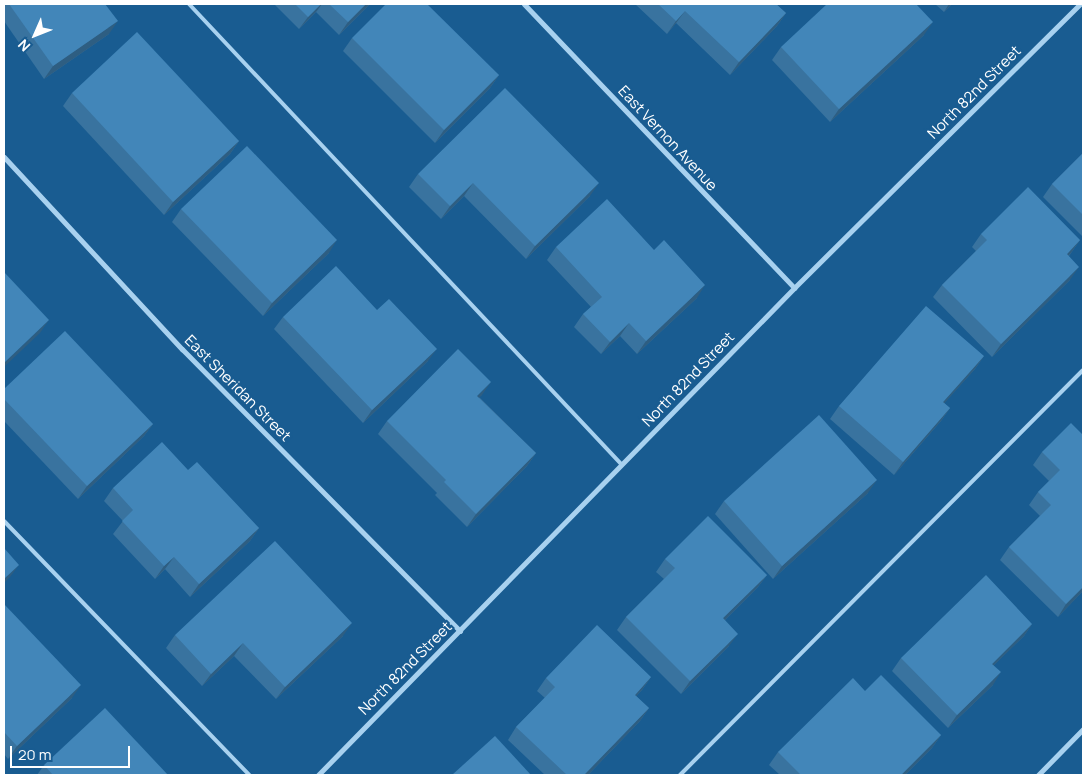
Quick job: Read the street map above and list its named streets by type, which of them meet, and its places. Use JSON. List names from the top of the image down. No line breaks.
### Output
{"streets":{"street":["North 82nd Street","East Vernon Avenue","East Sheridan Street"]},"crossings":[["North 82nd Street","East Vernon Avenue"],["North 82nd Street","East Sheridan Street"]],"scale_bar":"20 m","north":"bottom left"}
